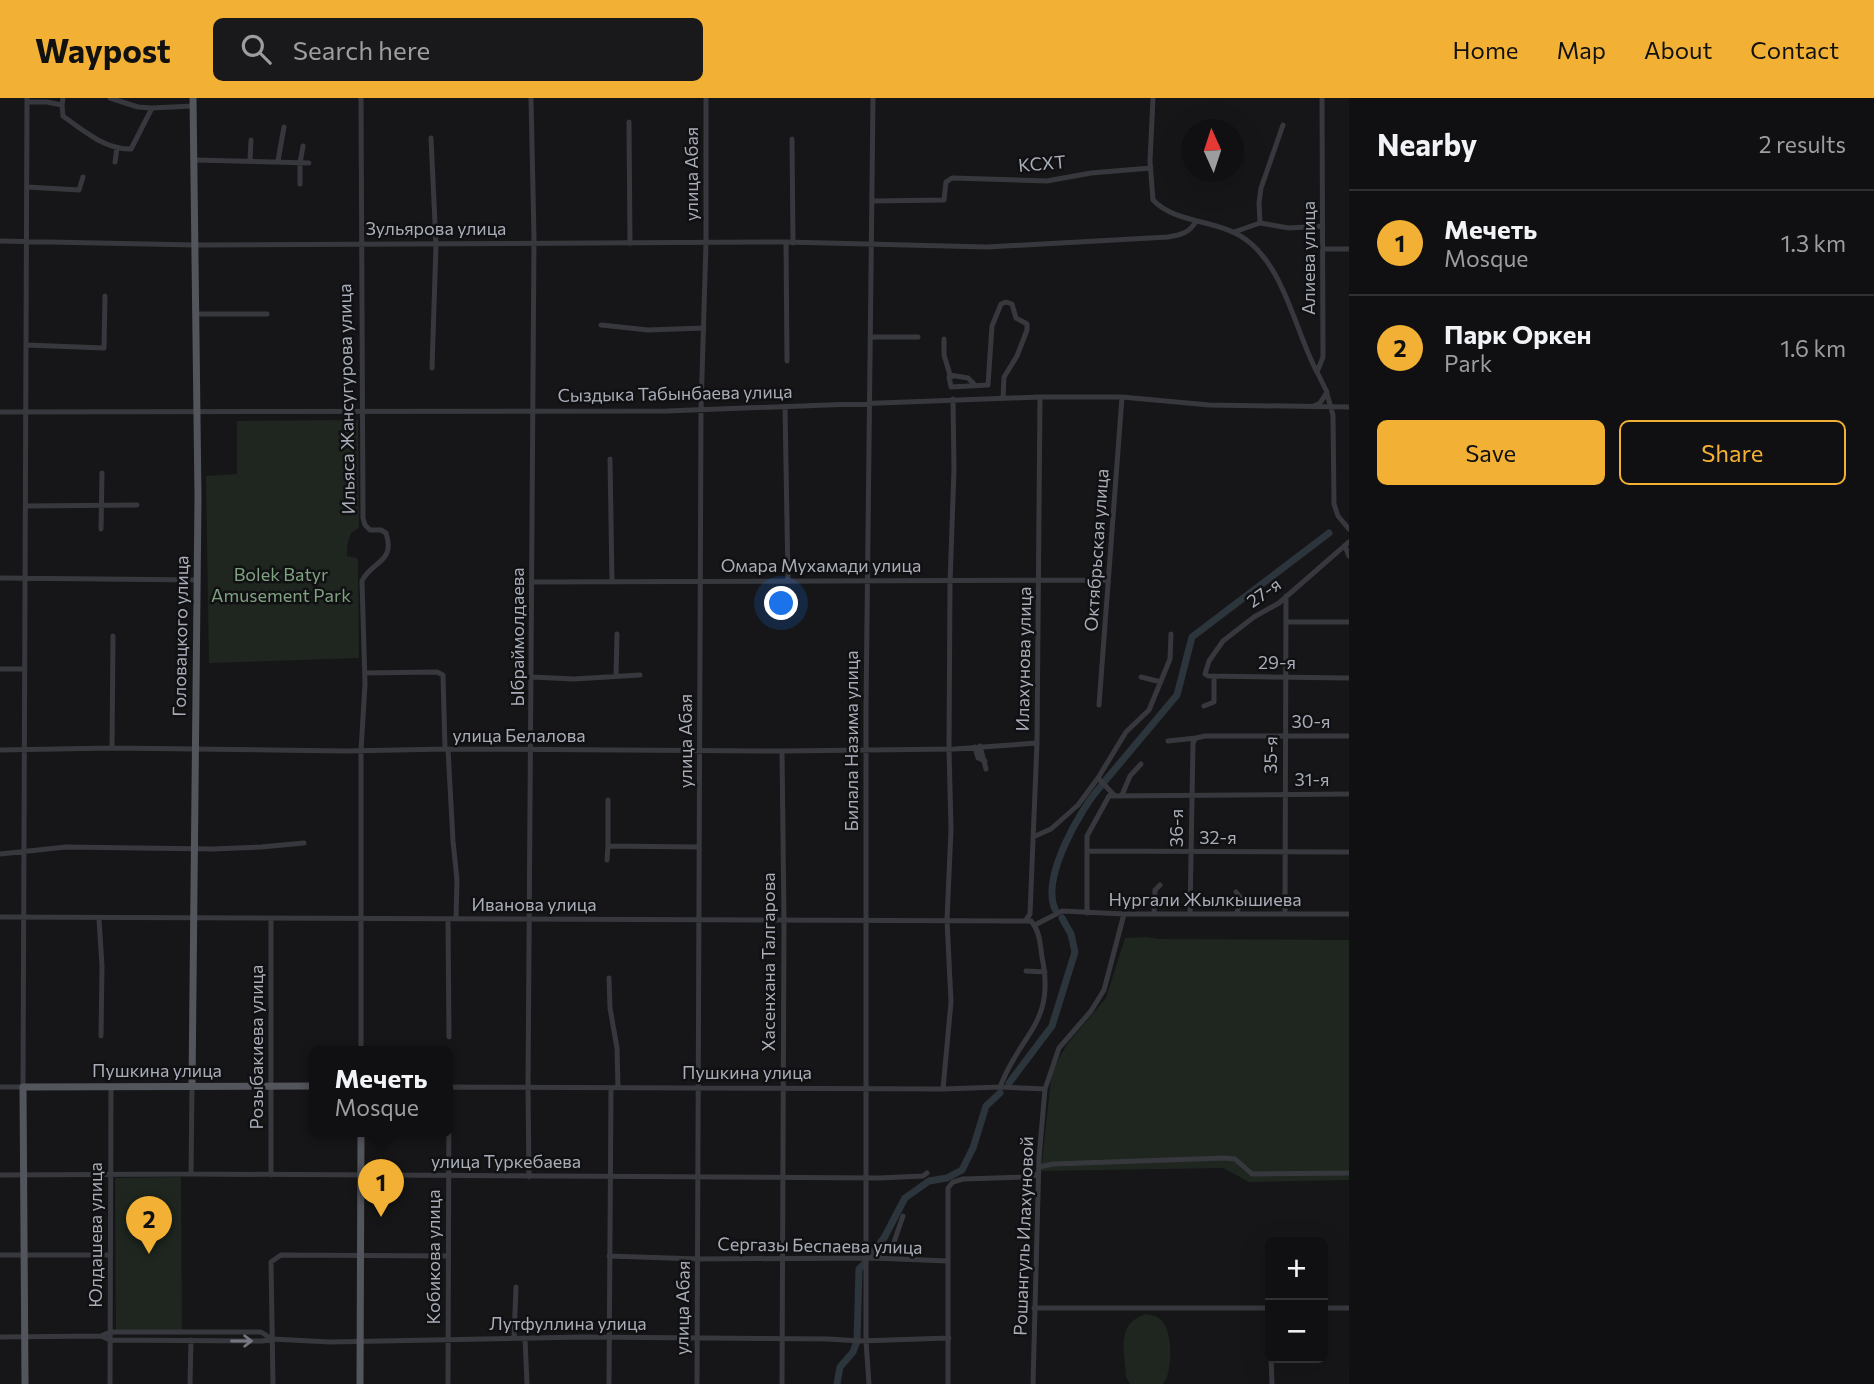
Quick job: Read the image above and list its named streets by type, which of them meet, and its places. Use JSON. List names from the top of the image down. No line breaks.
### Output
{"streets":{"main road":["Головацкого улица","Пушкина улица"],"street":["КСХТ","улица Абая","Зульярова улица","Алиева улица","Сыздыка Табынбаева улица","Ильяса Жансугурова улица","Октябрьская улица","Омара Мухамади улица","27-я","Ыбраймолдаева","Илахунова улица","29-я","30-я","улица Белалова","Билала Назима улица","35-я","31-я","36-я","32-я","Нургали Жылкышиева","Иванова улица","Хасенхана Талгарова","Розыбакиева улица","улица Туркебаева","Юлдашева улица","Рошангуль Илахуновой","Сергазы Беспаева улица","Кобикова улица","Лутфуллина улица"]},"crossings":[["КСХТ","Билала Назима улица"],["улица Абая","Зульярова улица"],["улица Абая","Сыздыка Табынбаева улица"],["улица Абая","Омара Мухамади улица"],["улица Абая","улица Белалова"],["улица Абая","Иванова улица"],["улица Абая","Пушкина улица"],["улица Абая","улица Туркебаева"],["улица Абая","Сергазы Беспаева улица"],["улица Абая","Лутфуллина улица"],["Зульярова улица","Ильяса Жансугурова улица"],["Зульярова улица","Головацкого улица"],["Зульярова улица","Ыбраймолдаева"],["Зульярова улица","Билала Назима улица"],["Сыздыка Табынбаева улица","Ильяса Жансугурова улица"],["Сыздыка Табынбаева улица","Октябрьская улица"],["Сыздыка Табынбаева улица","Головацкого улица"],["Сыздыка Табынбаева улица","Ыбраймолдаева"],["Сыздыка Табынбаева улица","Илахунова улица"],["Сыздыка Табынбаева улица","Билала Назима улица"],["Ильяса Жансугурова улица","улица Белалова"],["Ильяса Жансугурова улица","Иванова улица"],["Октябрьская улица","Омара Мухамади улица"],["Омара Мухамади улица","Ыбраймолдаева"],["Омара Мухамади улица","Илахунова улица"],["Омара Мухамади улица","Билала Назима улица"],["27-я","29-я"],["27-я","35-я"],["Головацкого улица","улица Белалова"],["Головацкого улица","Иванова улица"],["Головацкого улица","Пушкина улица"],["Головацкого улица","улица Туркебаева"],["Ыбраймолдаева","улица Белалова"],["Ыбраймолдаева","Иванова улица"],["Ыбраймолдаева","Пушкина улица"],["Ыбраймолдаева","улица Туркебаева"],["Илахунова улица","улица Белалова"],["Илахунова улица","Иванова улица"],["29-я","35-я"],["30-я","35-я"],["30-я","36-я"],["улица Белалова","Билала Назима улица"],["улица Белалова","Хасенхана Талгарова"],["Билала Назима улица","Иванова улица"],["Билала Назима улица","Пушкина улица"],["Билала Назима улица","улица Туркебаева"],["Билала Назима улица","Сергазы Беспаева улица"],["Билала Назима улица","Лутфуллина улица"],["35-я","31-я"],["35-я","32-я"],["35-я","Нургали Жылкышиева"],["31-я","36-я"],["36-я","32-я"],["36-я","Нургали Жылкышиева"],["Нургали Жылкышиева","Иванова улица"],["Нургали Жылкышиева","Рошангуль Илахуновой"],["Иванова улица","Хасенхана Талгарова"],["Иванова улица","Розыбакиева улица"],["Хасенхана Талгарова","Пушкина улица"],["Хасенхана Талгарова","улица Туркебаева"],["Хасенхана Талгарова","Сергазы Беспаева улица"],["Хасенхана Талгарова","Лутфуллина улица"],["Розыбакиева улица","Пушкина улица"],["Розыбакиева улица","улица Туркебаева"],["Пушкина улица","Юлдашева улица"],["Пушкина улица","Рошангуль Илахуновой"],["улица Туркебаева","Юлдашева улица"],["улица Туркебаева","Кобикова улица"],["Юлдашева улица","Лутфуллина улица"],["Кобикова улица","Лутфуллина улица"]],"parks":["Bolek Batyr Amusement Park"],"north":"top","page":{"header":"Waypost","search":"Search here","nav":["Home","Map","About","Contact"],"heading":["Nearby","2 results"],"list":[{"mark":"1","name":"Мечеть","note":"Mosque","value":"1.3 km"},{"mark":"2","name":"Парк Оркен","note":"Park","value":"1.6 km"}],"buttons":["Save","Share"],"popup":["Мечеть","Mosque"],"pins":["1","2"],"map_buttons":["+","−"]}}
